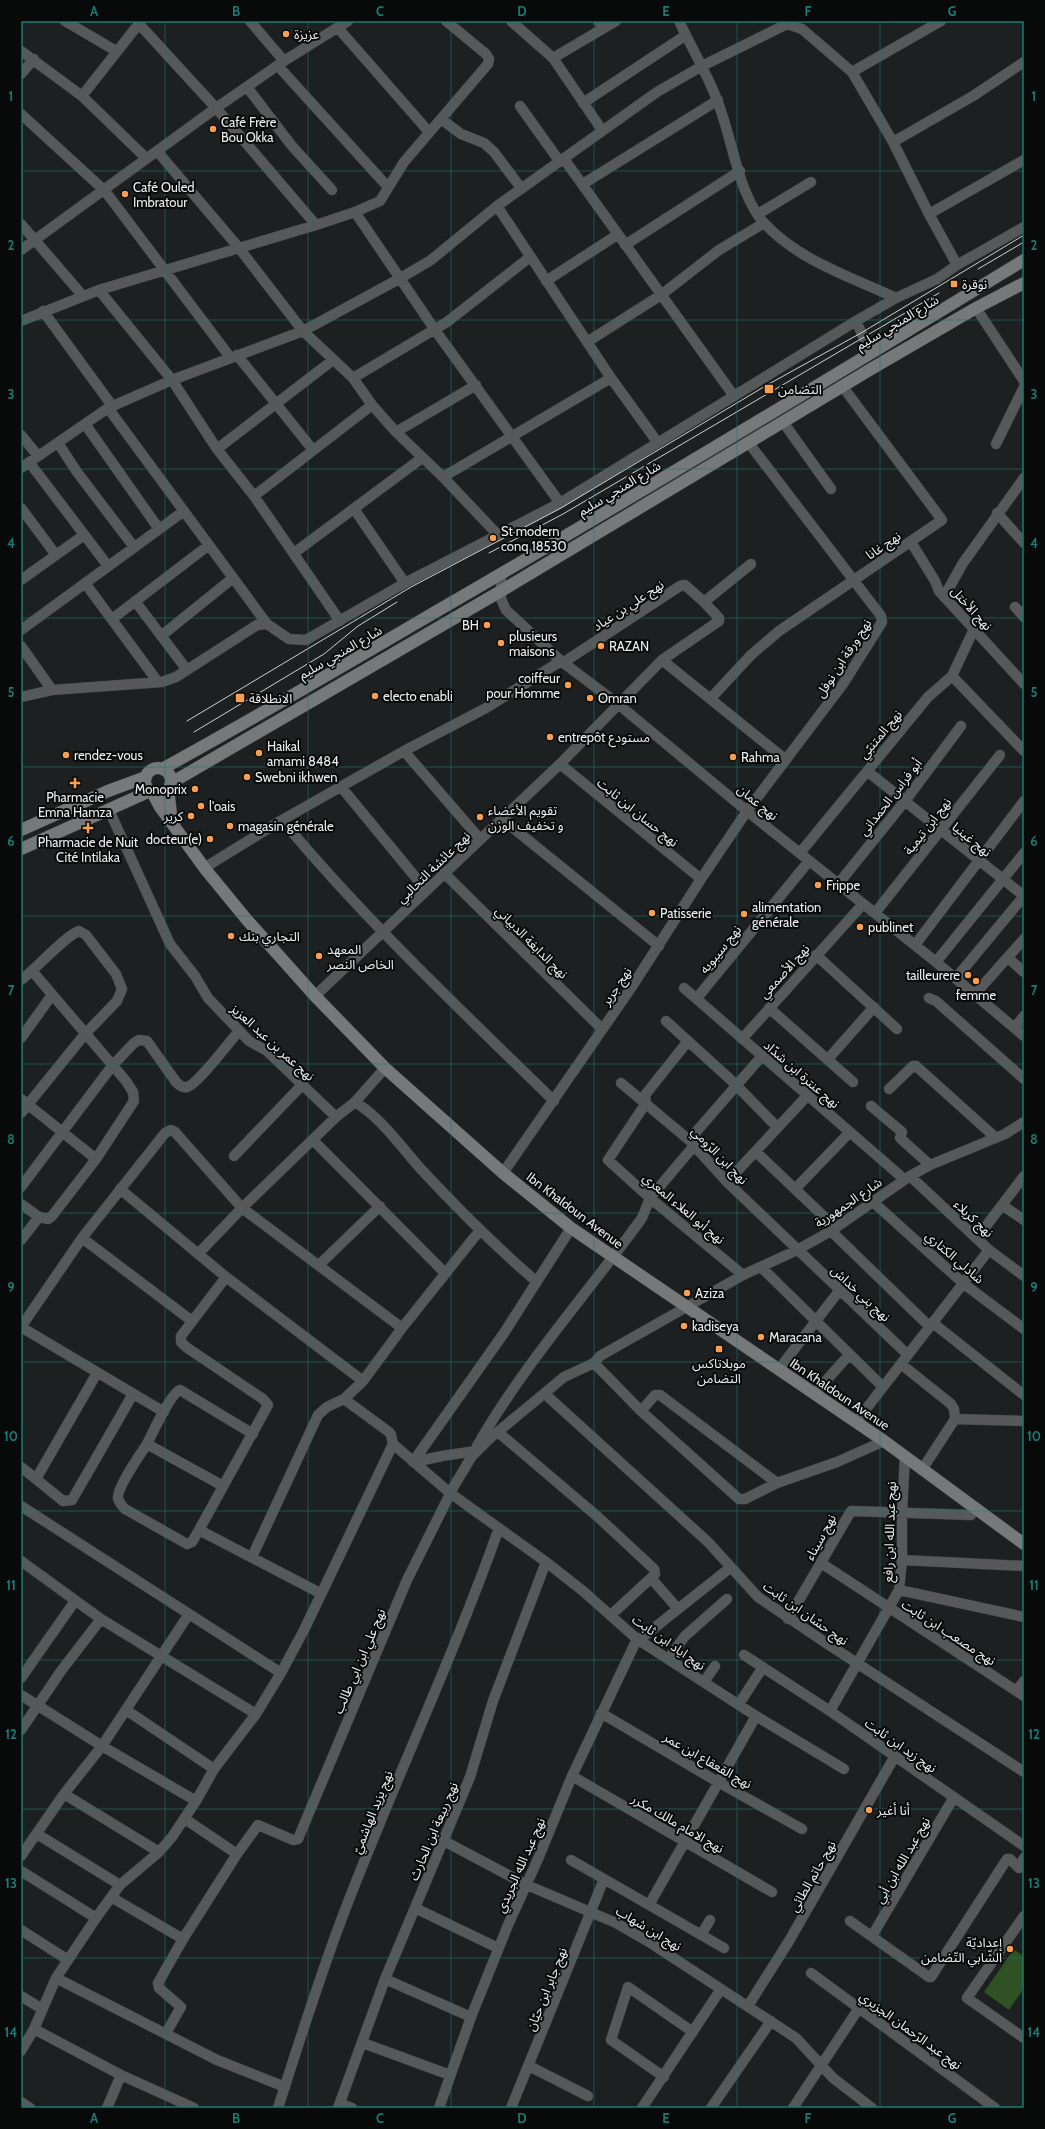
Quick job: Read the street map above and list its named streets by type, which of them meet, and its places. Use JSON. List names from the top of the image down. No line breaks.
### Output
{"streets":{"main road":["شارع المنجي سليم","Ibn Khaldoun Avenue"],"street":["نهج غانا","نهج علي بن عياد","نهج الأختل","نهج ورقة ابن نوفل","نهج المتنبّي","أبو فراس الحمداني","نهج عمان","نهج حسان ابن ثابت","نهج ابن تيمية","نهج غينيا","نهج عائشة التحالبي","نهج الدابغة الدبياني","نهج سيبويه","نهج الأصمعي","نهج جرير","نهج عمر بن عبد العزيز","نهج عنترة ابن شدّاد","نهج ابن الرّومي","شارع الجمهورية","نهج أبو العلاء المعري","نهج كربلاء","شادلي الكتاري","نهج بني خداش","نهج عبد الله ابن رافع","نهج سيناء","نهج حسّان ابن ثابت","نهج مصعب ابن ثابت","نهج اياد ابن ثابت","نهج علي ابن ابي طالب","نهج زيد ابن ثابت","نهج القعقاع ابن عمر","نهج يزيد الهاشميّ","نهج الامام مالك مكرر","نهج ربيعة ابن الحارث","نهج عبد الله ابن أبي","نهج عبد الله الجريدي","نهج حاتم الطائي","نهج ابن شهاب","نهج جابر ابن حيّان","نهج عبد الرّحمان الجزيري"]},"crossings":[["شارع المنجي سليم","نهج غانا"],["شارع المنجي سليم","نهج ورقة ابن نوفل"],["شارع المنجي سليم","نهج عمان"],["نهج غانا","نهج الأختل"],["نهج غانا","نهج ورقة ابن نوفل"],["نهج علي بن عياد","نهج عمان"],["نهج علي بن عياد","نهج عائشة التحالبي"],["نهج الأختل","نهج المتنبّي"],["نهج ورقة ابن نوفل","نهج عمان"],["نهج ورقة ابن نوفل","نهج جرير"],["نهج المتنبّي","نهج عمان"],["نهج المتنبّي","نهج غينيا"],["أبو فراس الحمداني","نهج عمان"],["أبو فراس الحمداني","نهج غينيا"],["نهج عمان","نهج ابن تيمية"],["نهج عمان","نهج عائشة التحالبي"],["نهج عمان","نهج سيبويه"],["نهج عمان","نهج الأصمعي"],["نهج عمان","نهج جرير"],["نهج حسان ابن ثابت","نهج عائشة التحالبي"],["نهج حسان ابن ثابت","نهج جرير"],["نهج ابن تيمية","نهج غينيا"],["نهج عائشة التحالبي","نهج الدابغة الدبياني"],["نهج عائشة التحالبي","Ibn Khaldoun Avenue"],["نهج الدابغة الدبياني","نهج جرير"],["نهج سيبويه","نهج عنترة ابن شدّاد"],["نهج الأصمعي","نهج عنترة ابن شدّاد"],["نهج جرير","Ibn Khaldoun Avenue"],["نهج عنترة ابن شدّاد","شارع الجمهورية"],["نهج عنترة ابن شدّاد","نهج كربلاء"],["نهج عنترة ابن شدّاد","نهج علي ابن ابي طالب"],["نهج ابن الرّومي","شارع الجمهورية"],["نهج ابن الرّومي","نهج أبو العلاء المعري"],["نهج ابن الرّومي","نهج بني خداش"],["نهج ابن الرّومي","نهج علي ابن ابي طالب"],["شارع الجمهورية","نهج أبو العلاء المعري"],["شارع الجمهورية","Ibn Khaldoun Avenue"],["شارع الجمهورية","نهج كربلاء"],["شارع الجمهورية","شادلي الكتاري"],["شارع الجمهورية","نهج بني خداش"],["شارع الجمهورية","نهج حسّان ابن ثابت"],["شارع الجمهورية","نهج علي ابن ابي طالب"],["نهج أبو العلاء المعري","نهج علي ابن ابي طالب"],["Ibn Khaldoun Avenue","نهج عبد الله ابن رافع"],["Ibn Khaldoun Avenue","نهج علي ابن ابي طالب"],["نهج عبد الله ابن رافع","نهج سيناء"],["نهج عبد الله ابن رافع","نهج حسّان ابن ثابت"],["نهج عبد الله ابن رافع","نهج مصعب ابن ثابت"],["نهج عبد الله ابن رافع","نهج زيد ابن ثابت"],["نهج سيناء","نهج حسّان ابن ثابت"],["نهج سيناء","نهج مصعب ابن ثابت"],["نهج اياد ابن ثابت","نهج علي ابن ابي طالب"],["نهج اياد ابن ثابت","نهج يزيد الهاشميّ"],["نهج اياد ابن ثابت","نهج ربيعة ابن الحارث"],["نهج اياد ابن ثابت","نهج عبد الله الجريدي"],["نهج زيد ابن ثابت","نهج عبد الله ابن أبي"],["نهج زيد ابن ثابت","نهج حاتم الطائي"],["نهج القعقاع ابن عمر","نهج عبد الله الجريدي"],["نهج الامام مالك مكرر","نهج عبد الله الجريدي"],["نهج ربيعة ابن الحارث","نهج ابن شهاب"],["نهج عبد الله الجريدي","نهج ابن شهاب"],["نهج حاتم الطائي","نهج ابن شهاب"],["نهج ابن شهاب","نهج جابر ابن حيّان"]],"places":{"other":["عزيزة","Café Frère Bou Okka","Café Ouled Imbratour","St modern conq 18530","BH","plusieurs maisons","RAZAN","coiffeur pour Homme","electo enabli","Omran","entrepôt مستودع","Haikal amami 8484","rendez-vous","Rahma","Swebni ikhwen","Monoprix","l'oais","كرير","تقويم الأعضاء و تخفيف الوزن","magasin générale","docteur(e)","Frippe","Patisserie","alimentation générale","publinet","التجاري بنك","المعهد الخاص النصر","tailleurere","femme","Aziza","kadiseya","Maracana","أنا أغير","إعداديّة الشّابي التّضامن"],"transit":["نوقرة","التضامن","الانطلاقة","موبلاتاكس التضامن"],"health":["Pharmacie Emna Hamza","Pharmacie de Nuit Cité Intilaka"]},"grid":{"columns":["A","B","C","D","E","F","G"],"rows":["1","2","3","4","5","6","7","8","9","10","11","12","13","14"]}}
